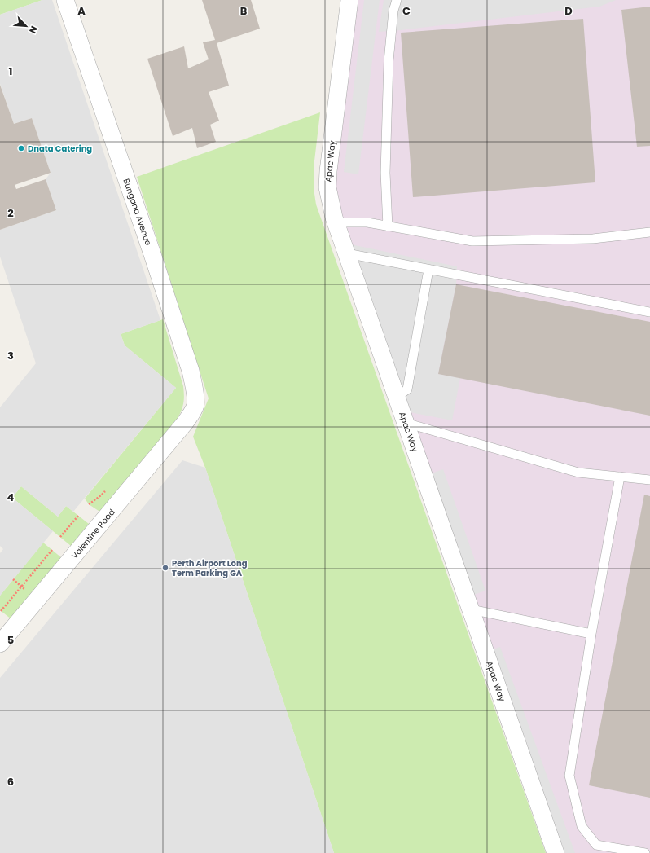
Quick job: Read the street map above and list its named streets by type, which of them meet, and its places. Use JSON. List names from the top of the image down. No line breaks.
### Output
{"streets":{"street":["Apac Way","Bungana Avenue","Valentine Road"]},"crossings":[["Bungana Avenue","Valentine Road"]],"places":["Dnata Catering","Perth Airport Long Term Parking GA"],"north":"bottom right","grid":{"columns":["A","B","C","D"],"rows":["1","2","3","4","5","6"]}}
